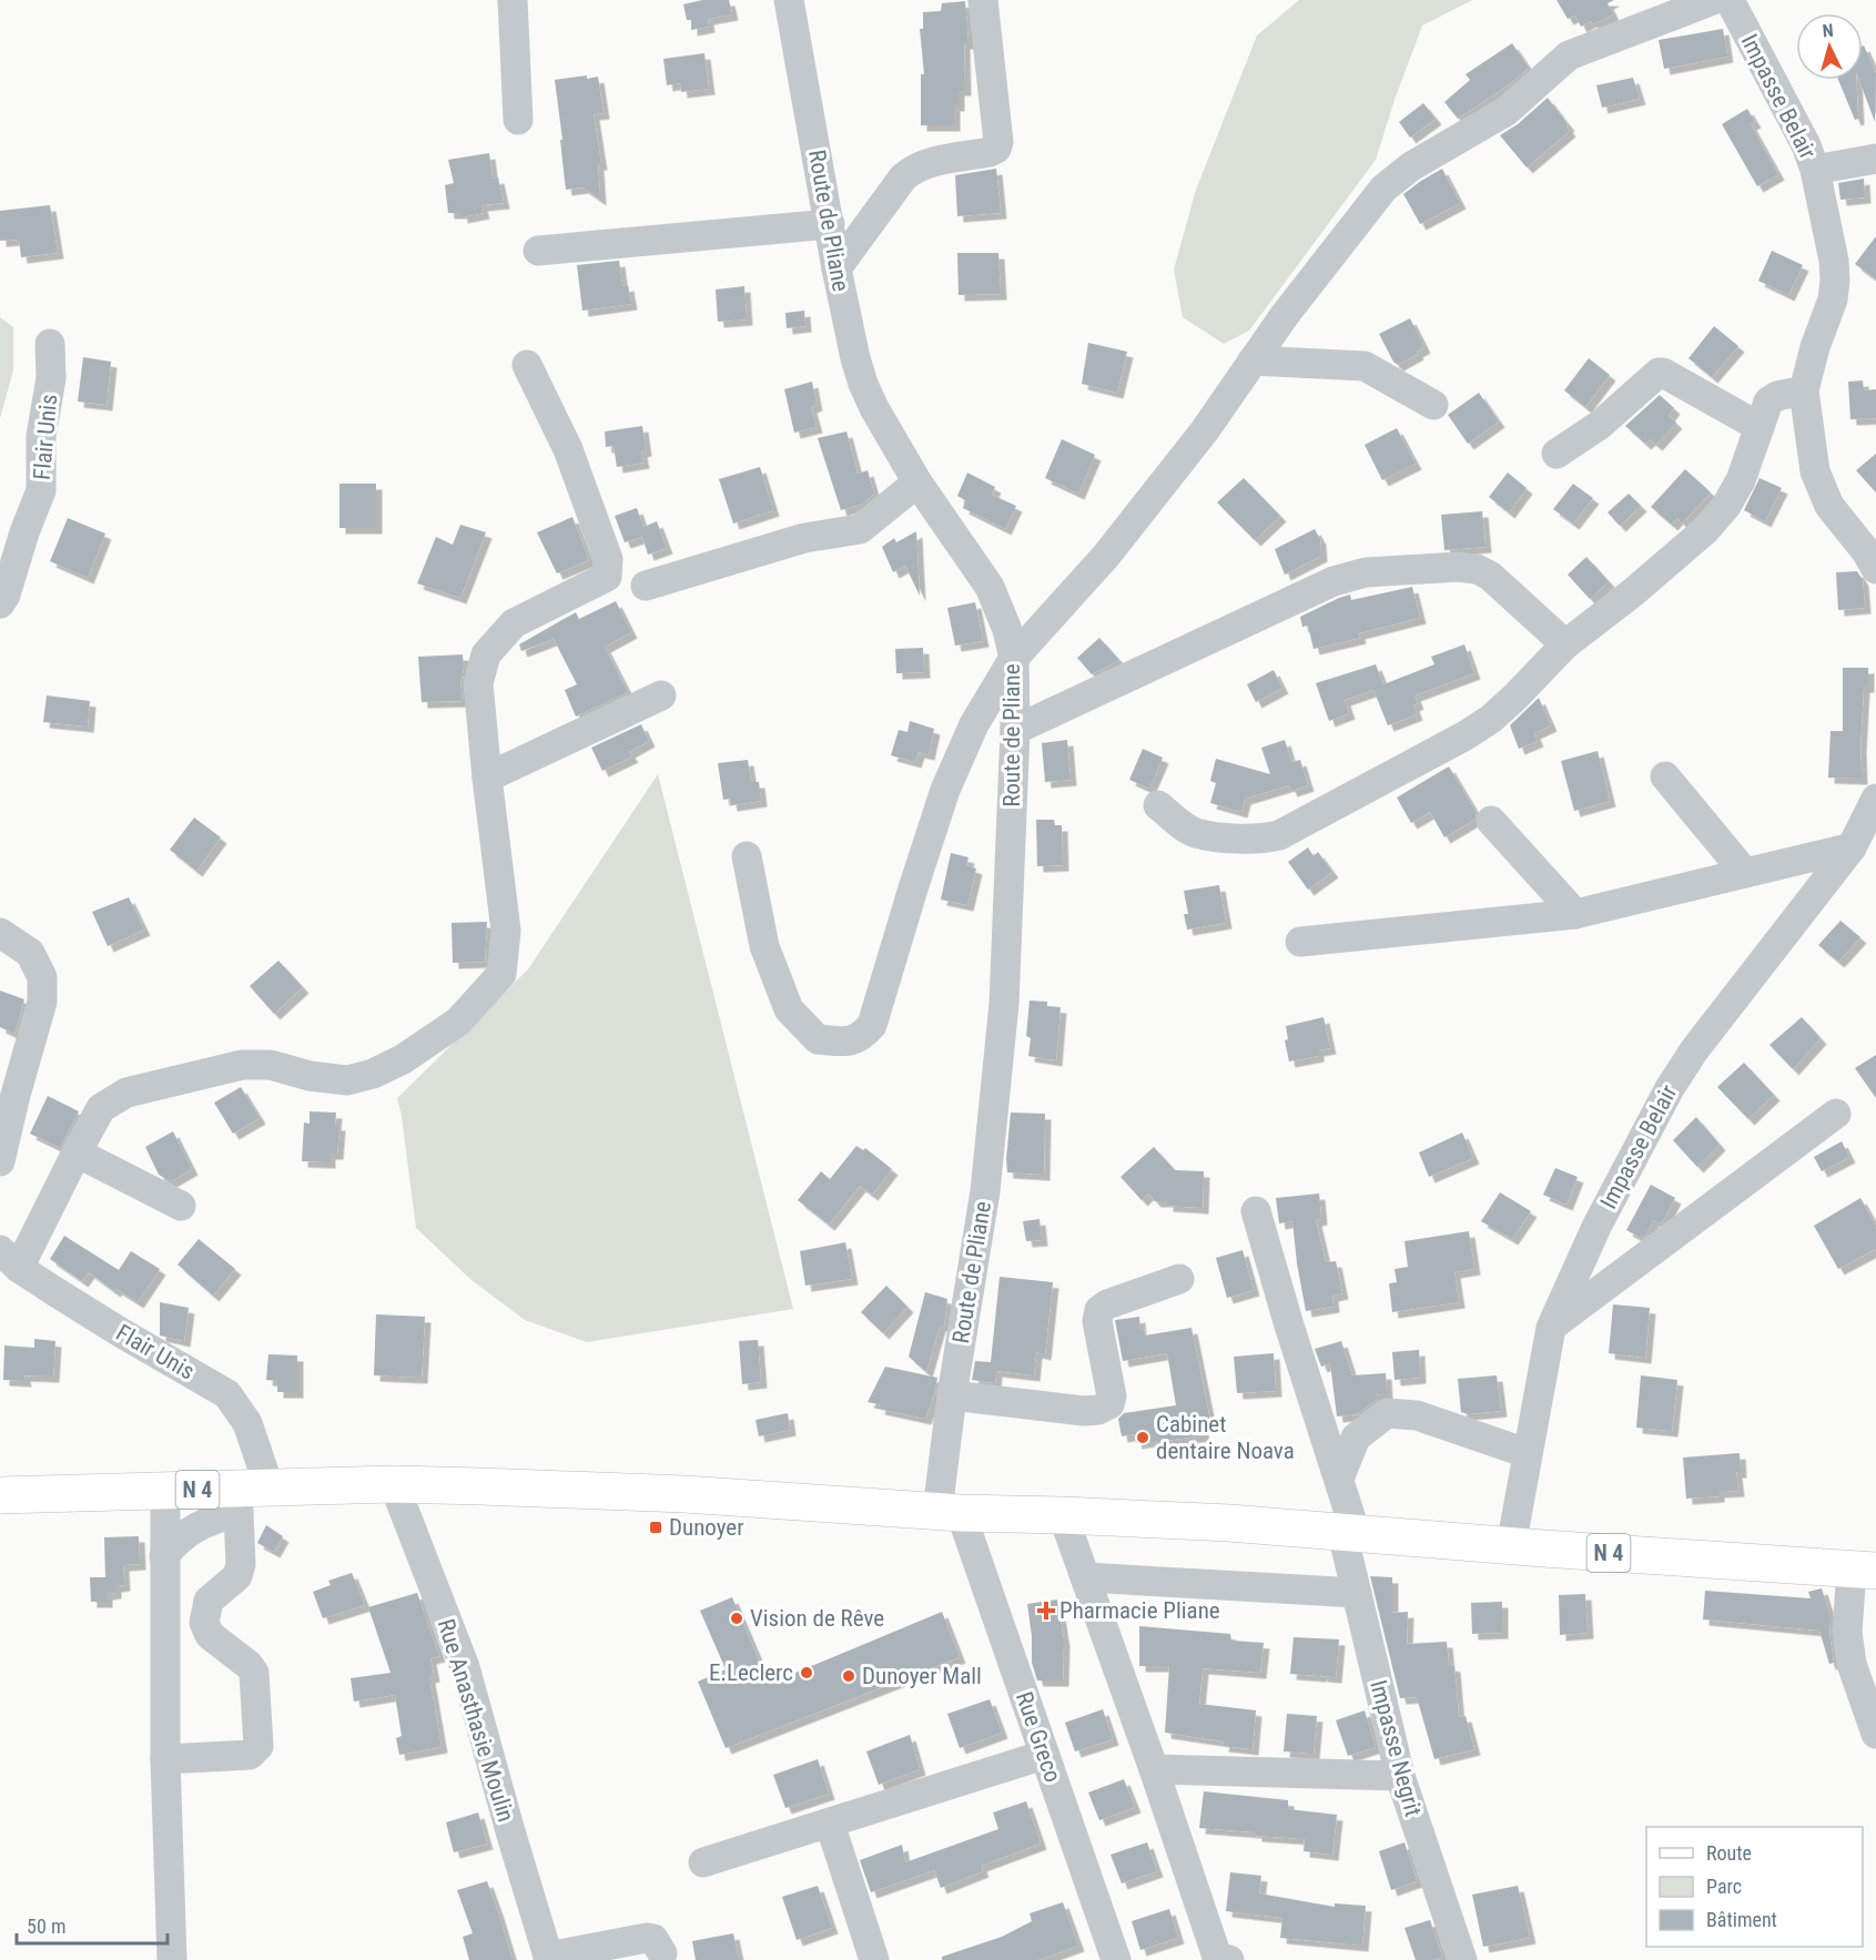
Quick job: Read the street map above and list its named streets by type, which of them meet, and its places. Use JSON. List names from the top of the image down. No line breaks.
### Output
{"streets":{"main road":["N 4"],"street":["Impasse Belair","Route de Pliane","Flair Unis","Rue Anasthasie Moulin","Rue Greco","Impasse Negrit"]},"crossings":[["Impasse Belair","N 4"],["Route de Pliane","N 4"],["Route de Pliane","Rue Greco"],["Flair Unis","N 4"],["N 4","Rue Anasthasie Moulin"],["N 4","Rue Greco"],["N 4","Impasse Negrit"]],"places":{"other":["Cabinet dentaire Noava","Vision de Rêve","E.Leclerc","Dunoyer Mall"],"transit":["Dunoyer"],"health":["Pharmacie Pliane"]},"legend":["Route","Parc","Bâtiment"],"scale_bar":"50 m","north":"top"}
